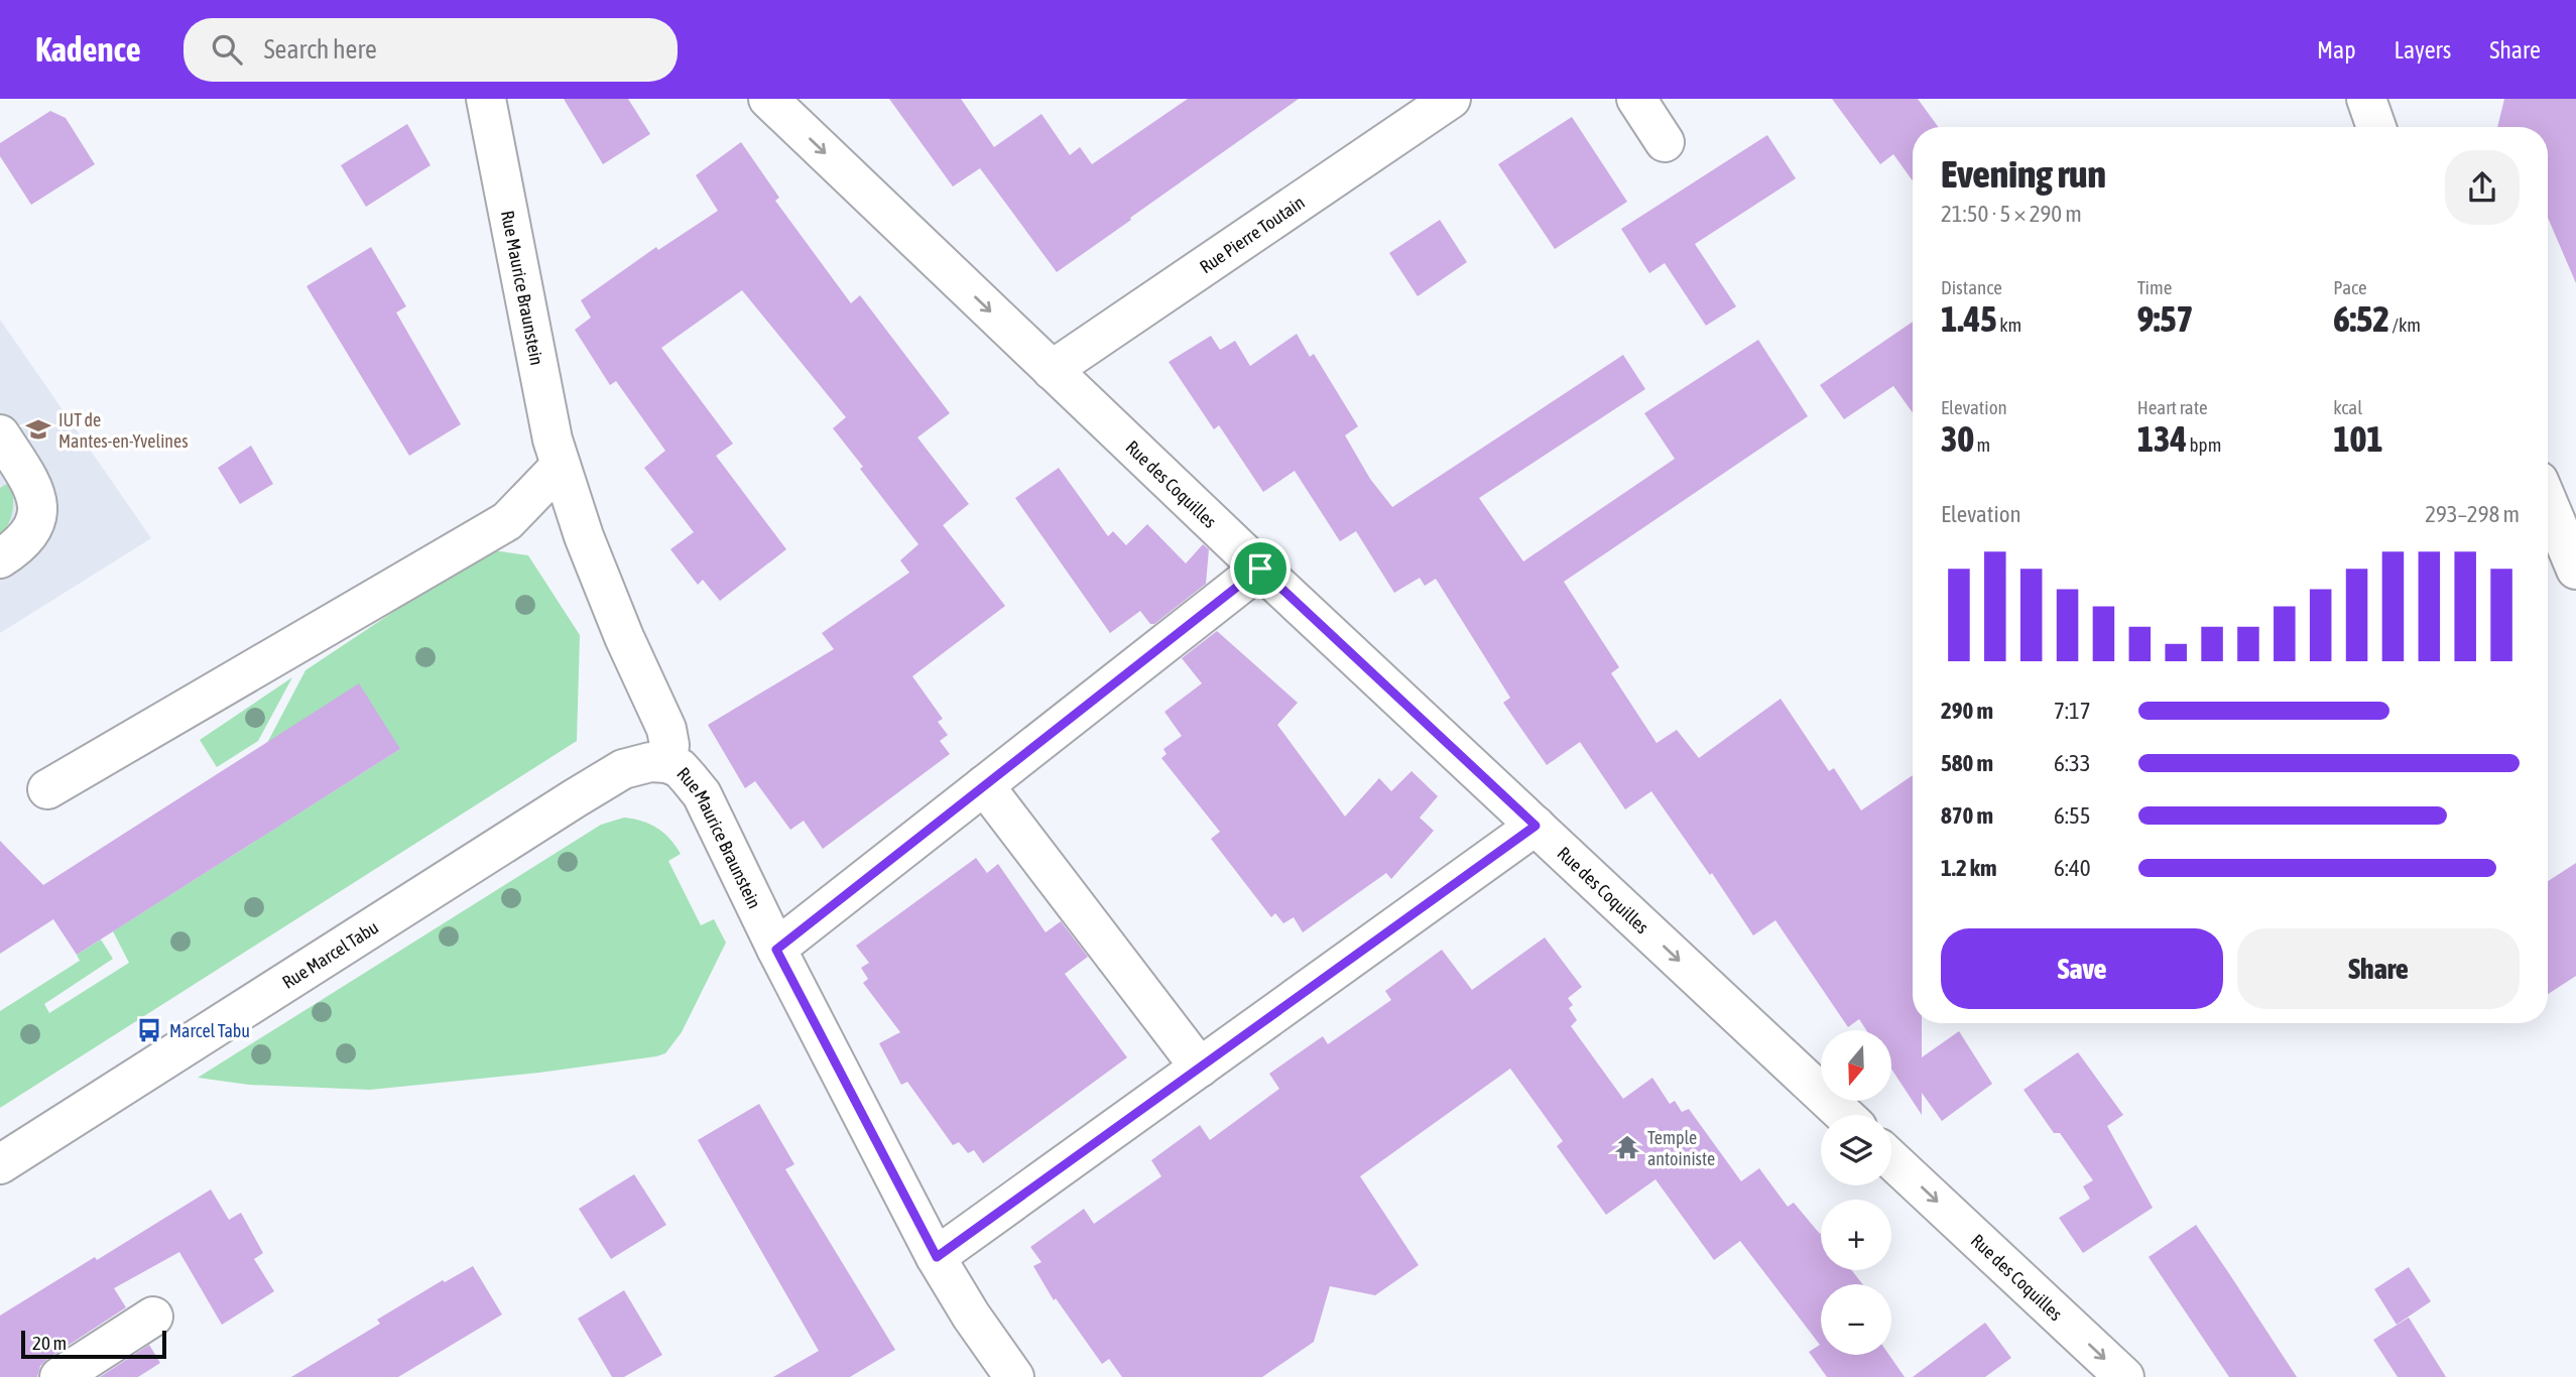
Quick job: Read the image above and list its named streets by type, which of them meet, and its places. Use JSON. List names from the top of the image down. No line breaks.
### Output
{"streets":{"street":["Rue Pierre Toutain","Rue Maurice Braunstein","Rue des Coquilles","Rue Marcel Tabu"]},"crossings":[["Rue Pierre Toutain","Rue des Coquilles"],["Rue Maurice Braunstein","Rue Marcel Tabu"]],"one_way":["Rue des Coquilles"],"places":{"school or university":["IUT de Mantes-en-Yvelines"],"bus stop":["Marcel Tabu"],"temple":["Temple antoiniste"]},"scale_bar":"20 m","north":"bottom","page":{"header":"Kadence","search":"Search here","nav":["Map","Layers","Share"],"heading":["Evening run","21:50 · 5 × 290 m"],"stats":[["Distance","1.45 km"],["Time","9:57"],["Pace","6:52 /km"],["Elevation","30 m"],["Heart rate","134 bpm"],["kcal","101"]],"chart":["Elevation","293–298 m"],"list":[{"name":"290 m","note":"7:17"},{"name":"580 m","note":"6:33"},{"name":"870 m","note":"6:55"},{"name":"1.2 km","note":"6:40"}],"buttons":["Save","Share"],"map_buttons":["+","−"],"scale":"20 m"}}
